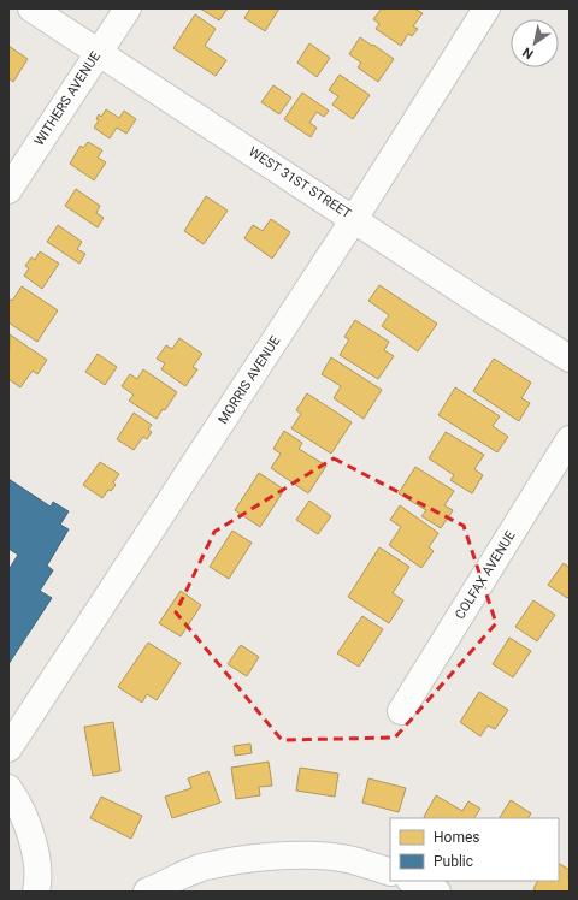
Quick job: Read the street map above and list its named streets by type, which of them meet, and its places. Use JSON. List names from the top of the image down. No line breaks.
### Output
{"streets":{"street":["WITHERS AVENUE","WEST 31ST STREET","MORRIS AVENUE","COLFAX AVENUE"]},"crossings":[["WITHERS AVENUE","WEST 31ST STREET"],["WEST 31ST STREET","MORRIS AVENUE"]],"legend":["Homes","Public"],"north":"bottom left"}
